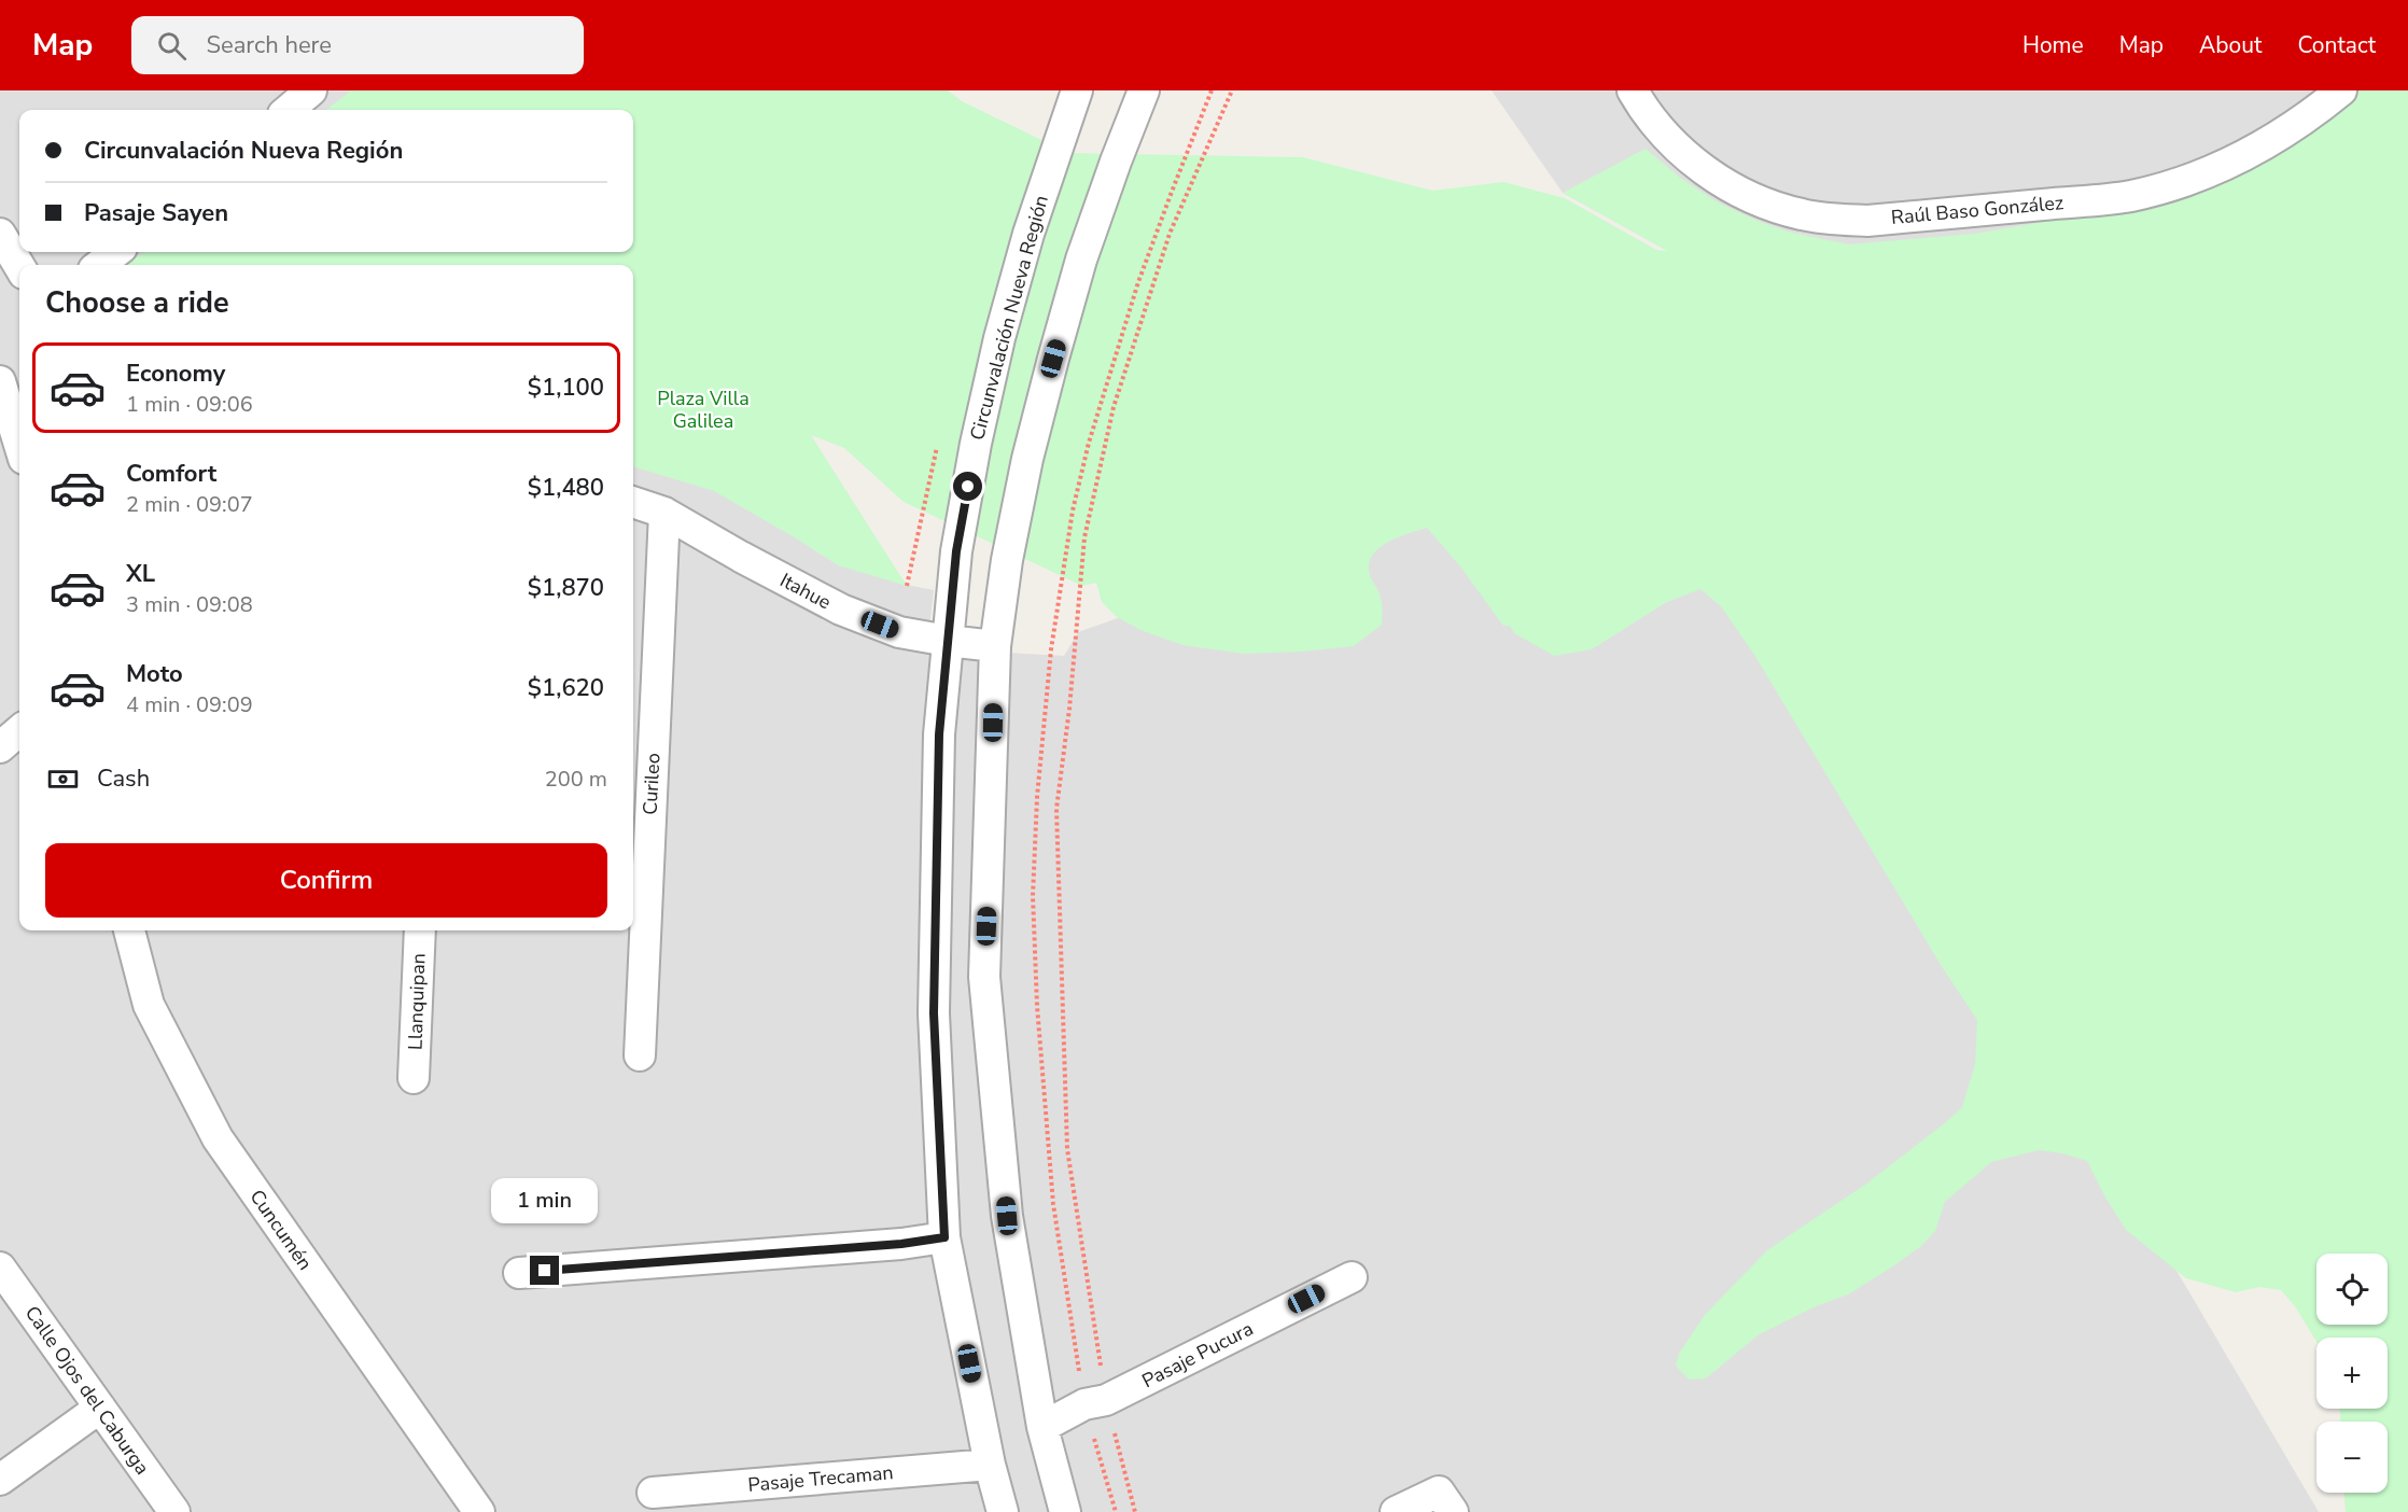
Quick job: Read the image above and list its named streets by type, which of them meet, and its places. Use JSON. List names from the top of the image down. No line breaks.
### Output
{"streets":{"street":["Raúl Baso González","Circunvalación Nueva Región","Itahue","Curileo","Llanquipan","Cuncumén","Pasaje Pucura","Calle Ojos del Caburga","Pasaje Trecaman"]},"crossings":[["Circunvalación Nueva Región","Itahue"],["Circunvalación Nueva Región","Pasaje Trecaman"],["Itahue","Curileo"]],"parks":["Plaza Villa Galilea"],"page":{"header":"Map","search":"Search here","nav":["Home","Map","About","Contact"],"banner":["Circunvalación Nueva Región","Pasaje Sayen"],"heading":"Choose a ride","list":[{"name":"Economy","note":"1 min · 09:06","value":"$1,100"},{"name":"Comfort","note":"2 min · 09:07","value":"$1,480"},{"name":"XL","note":"3 min · 09:08","value":"$1,870"},{"name":"Moto","note":"4 min · 09:09","value":"$1,620"}],"pay":["Cash","200 m"],"buttons":"Confirm","bubble":"1 min","map_buttons":["+","−"]}}
